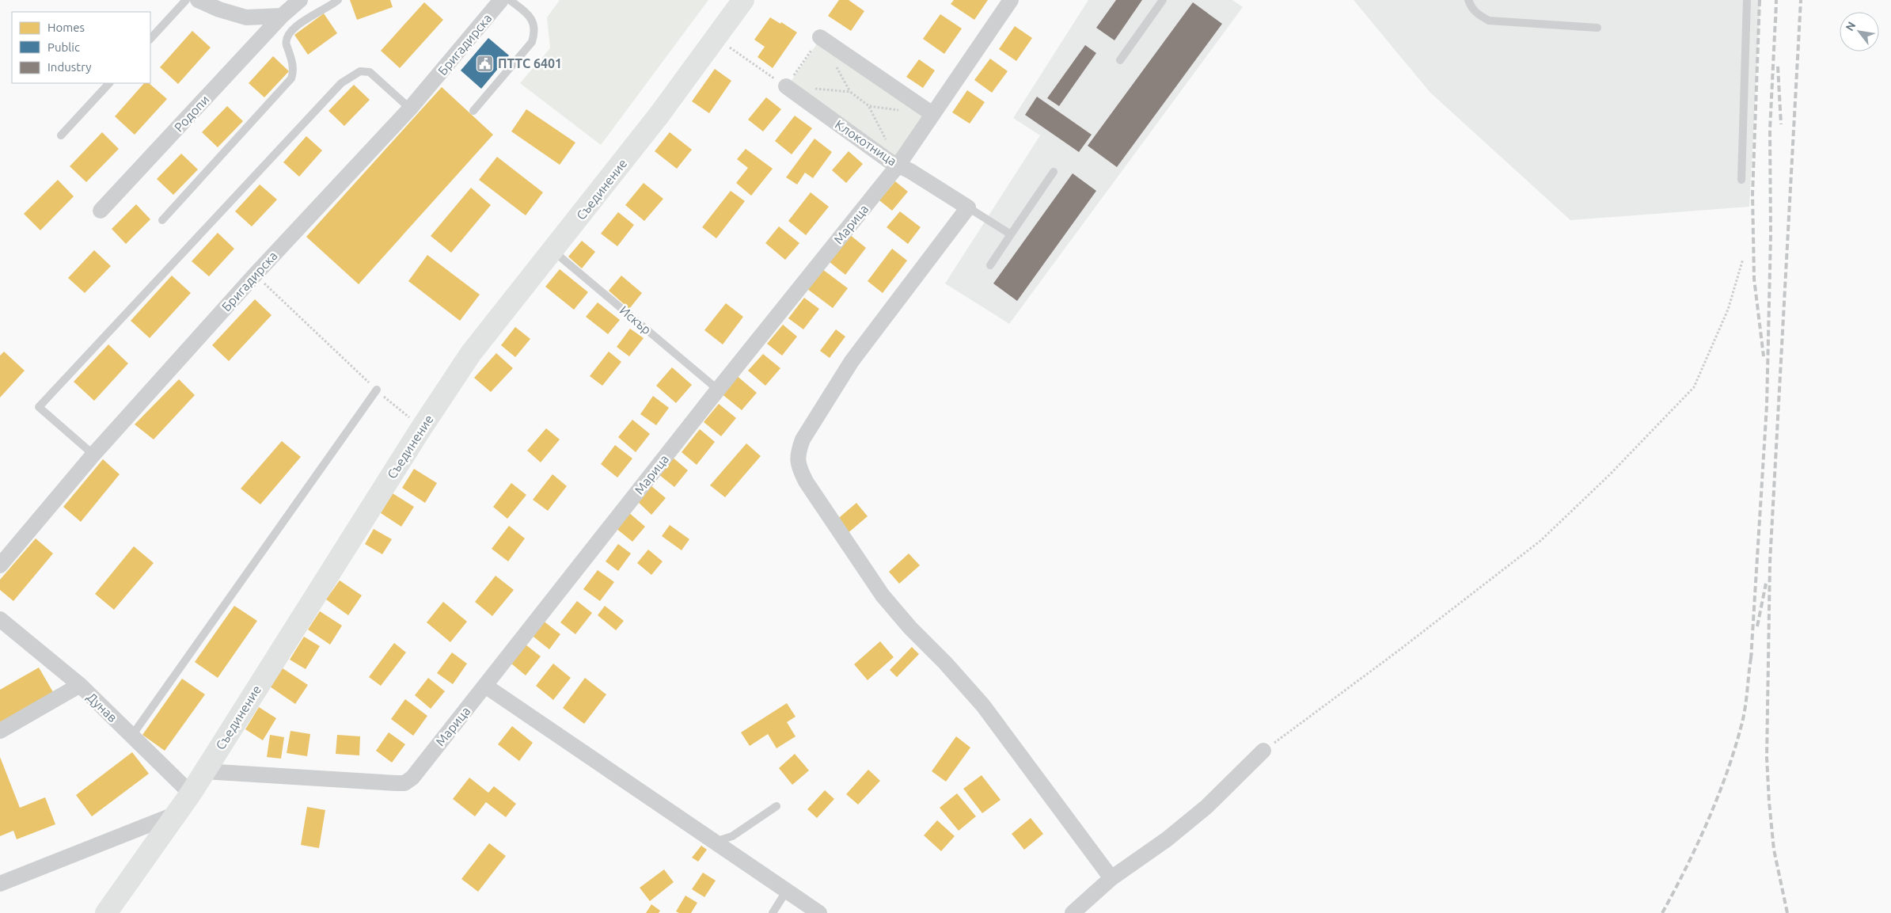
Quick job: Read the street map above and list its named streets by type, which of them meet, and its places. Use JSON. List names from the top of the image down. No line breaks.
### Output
{"streets":{"street":["Бригадирска","Родопи","Клокотница","Съединение","Марица","Дунав"],"lane":["Искър"]},"crossings":[["Клокотница","Марица"],["Съединение","Марица"],["Съединение","Искър"],["Съединение","Дунав"],["Марица","Искър"]],"places":{"public building":["ПТТС 6401"]},"legend":["Homes","Public","Industry"],"north":"top left"}
